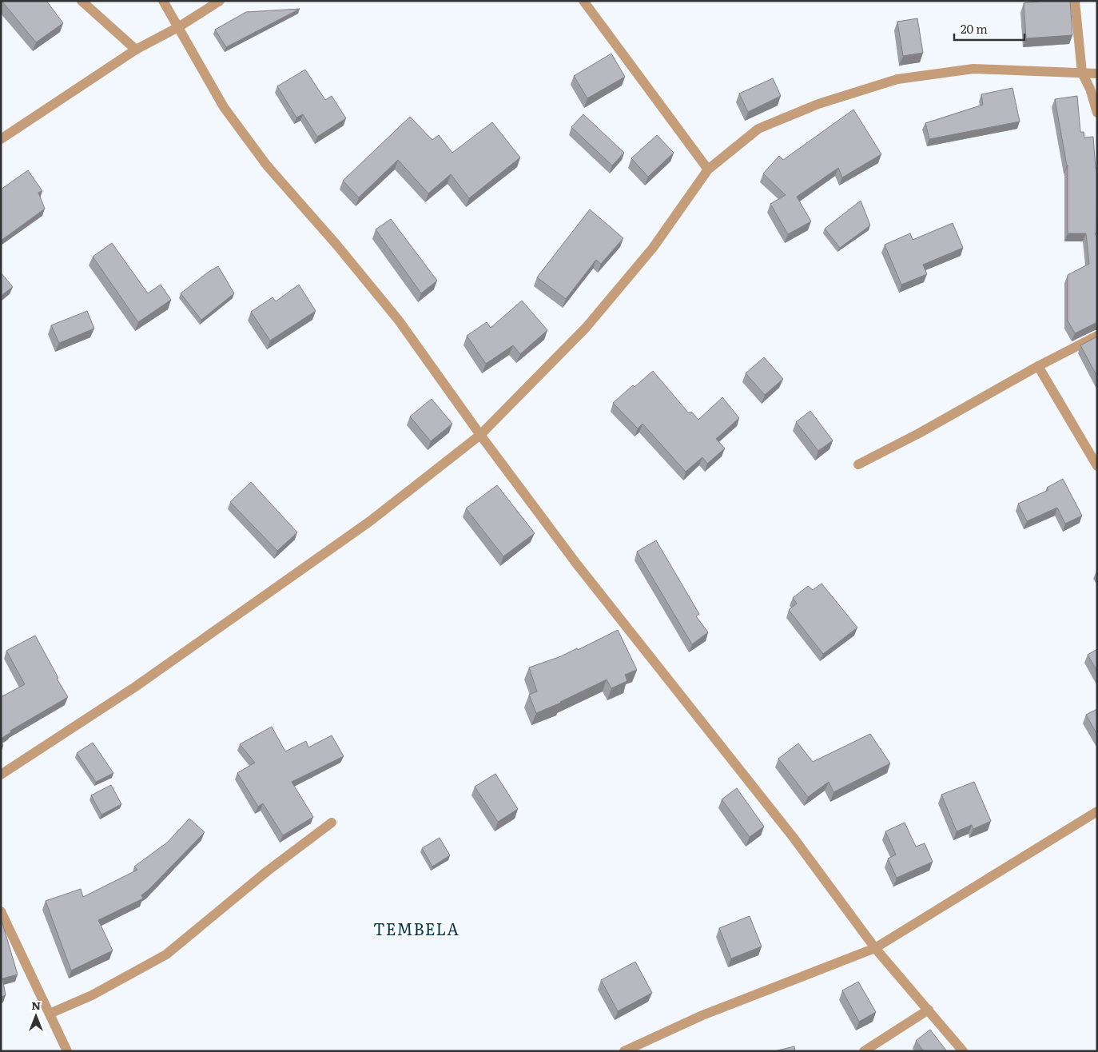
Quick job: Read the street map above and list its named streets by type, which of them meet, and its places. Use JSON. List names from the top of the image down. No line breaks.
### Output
{"districts":["TEMBELA"],"scale_bar":"20 m","north":"top"}
